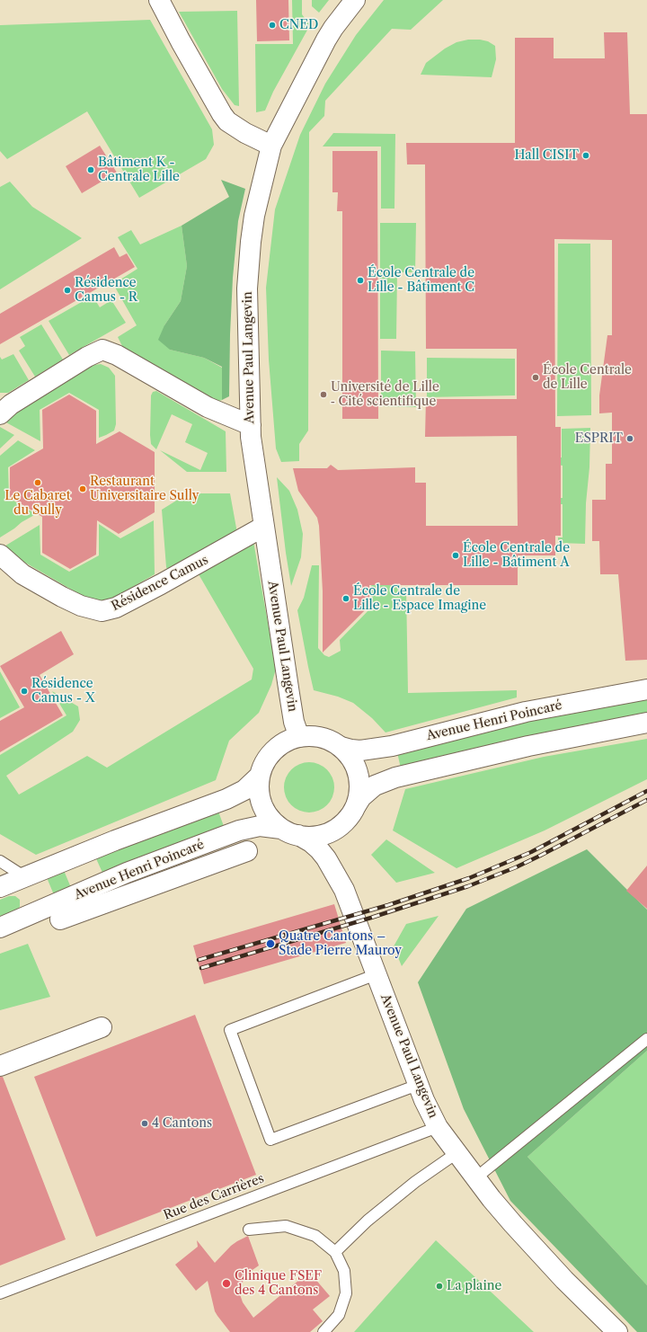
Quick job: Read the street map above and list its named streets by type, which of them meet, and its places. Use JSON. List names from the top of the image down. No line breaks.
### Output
{"streets":{"street":["Avenue Paul Langevin","Résidence Camus","Avenue Henri Poincaré"],"lane":["Rue des Carrières"]},"crossings":[["Avenue Paul Langevin","Résidence Camus"],["Avenue Paul Langevin","Avenue Henri Poincaré"],["Avenue Paul Langevin","Rue des Carrières"]],"places":["CNED","Hall CISIT","Bâtiment K - Centrale Lille","École Centrale de Lille - Bâtiment C","Résidence Camus - R","École Centrale de Lille","Université de Lille ‐ Cité scientifique","ESPRIT","Le Cabaret du Sully","Restaurant Universitaire Sully","École Centrale de Lille - Bâtiment A","École Centrale de Lille - Espace Imagine","Résidence Camus - X","Quatre Cantons – Stade Pierre Mauroy","4 Cantons","Clinique FSEF des 4 Cantons","La plaine"]}
